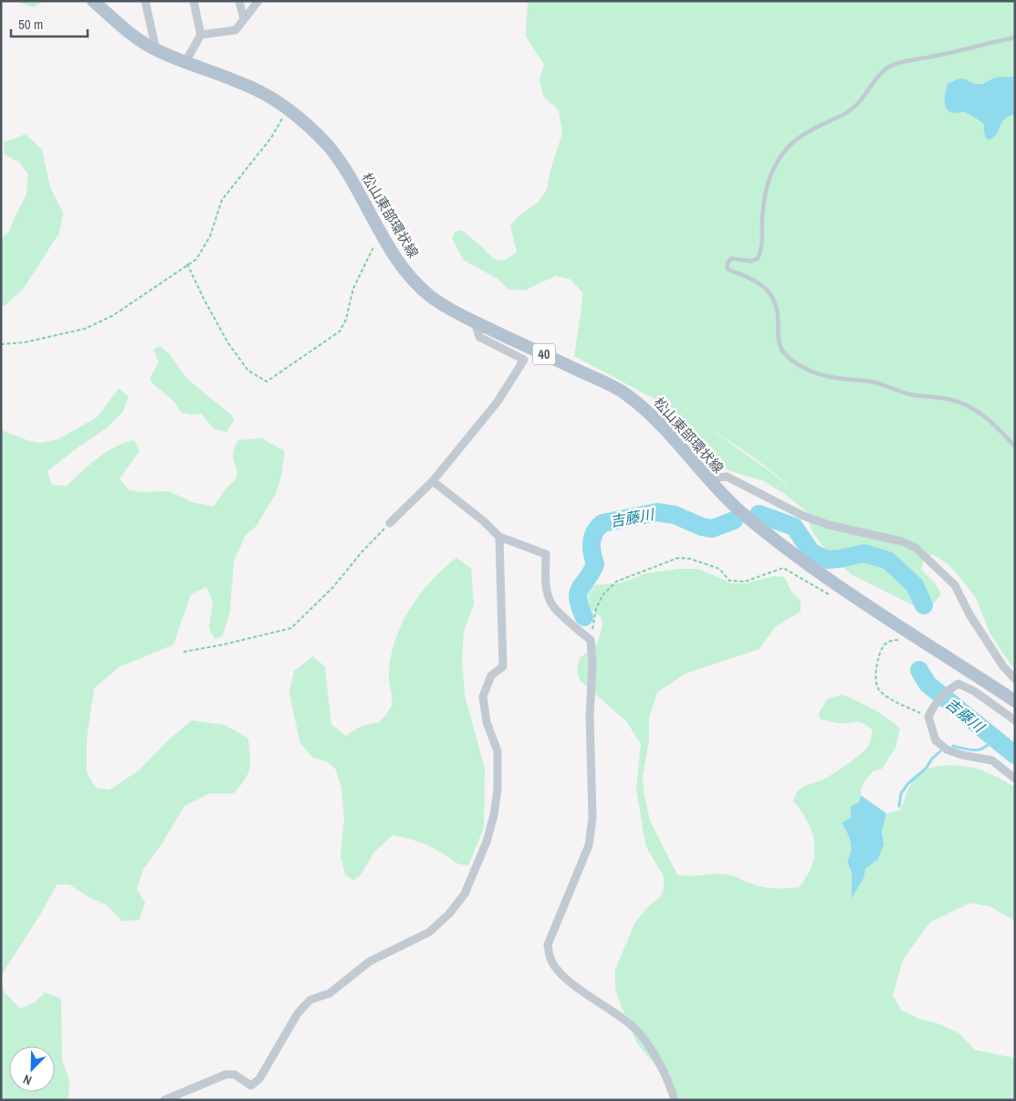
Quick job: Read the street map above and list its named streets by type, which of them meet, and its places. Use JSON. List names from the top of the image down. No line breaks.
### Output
{"streets":{"main road":["松山東部環状線","40"]},"water":["吉藤川"],"scale_bar":"50 m","north":"bottom left"}
